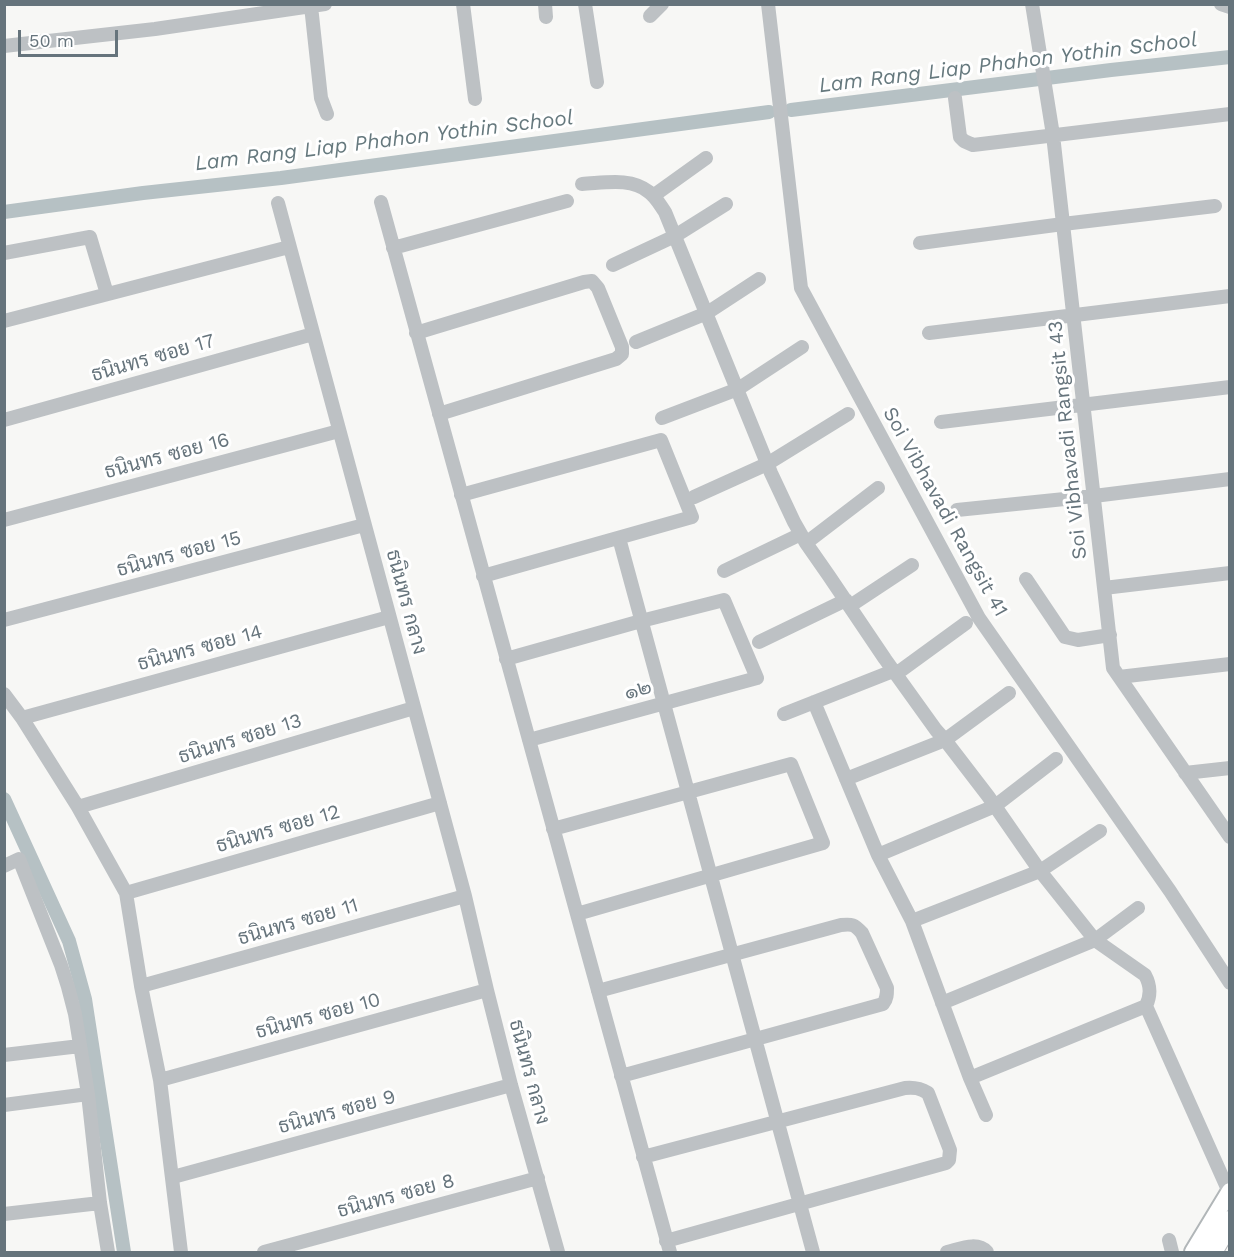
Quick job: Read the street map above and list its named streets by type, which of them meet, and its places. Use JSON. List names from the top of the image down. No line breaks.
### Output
{"streets":{"street":["ธนินทร ซอย 17","Soi Vibhavadi Rangsit 43","ธนินทร ซอย 16","Soi Vibhavadi Rangsit 41","ธนินทร ซอย 15","ธนินทร กลาง","ธนินทร ซอย 14","๑๒","ธนินทร ซอย 13","ธนินทร ซอย 12","ธนินทร ซอย 11","ธนินทร ซอย 10","ธนินทร ซอย 9","ธนินทร ซอย 8"]},"crossings":[["ธนินทร ซอย 17","ธนินทร กลาง"],["ธนินทร ซอย 16","ธนินทร กลาง"],["ธนินทร ซอย 15","ธนินทร กลาง"],["ธนินทร กลาง","ธนินทร ซอย 14"],["ธนินทร กลาง","ธนินทร ซอย 13"],["ธนินทร กลาง","ธนินทร ซอย 12"],["ธนินทร กลาง","ธนินทร ซอย 11"],["ธนินทร กลาง","ธนินทร ซอย 10"],["ธนินทร กลาง","ธนินทร ซอย 9"],["ธนินทร กลาง","ธนินทร ซอย 8"]],"water":["Lam Rang Liap Phahon Yothin School"],"scale_bar":"50 m"}
